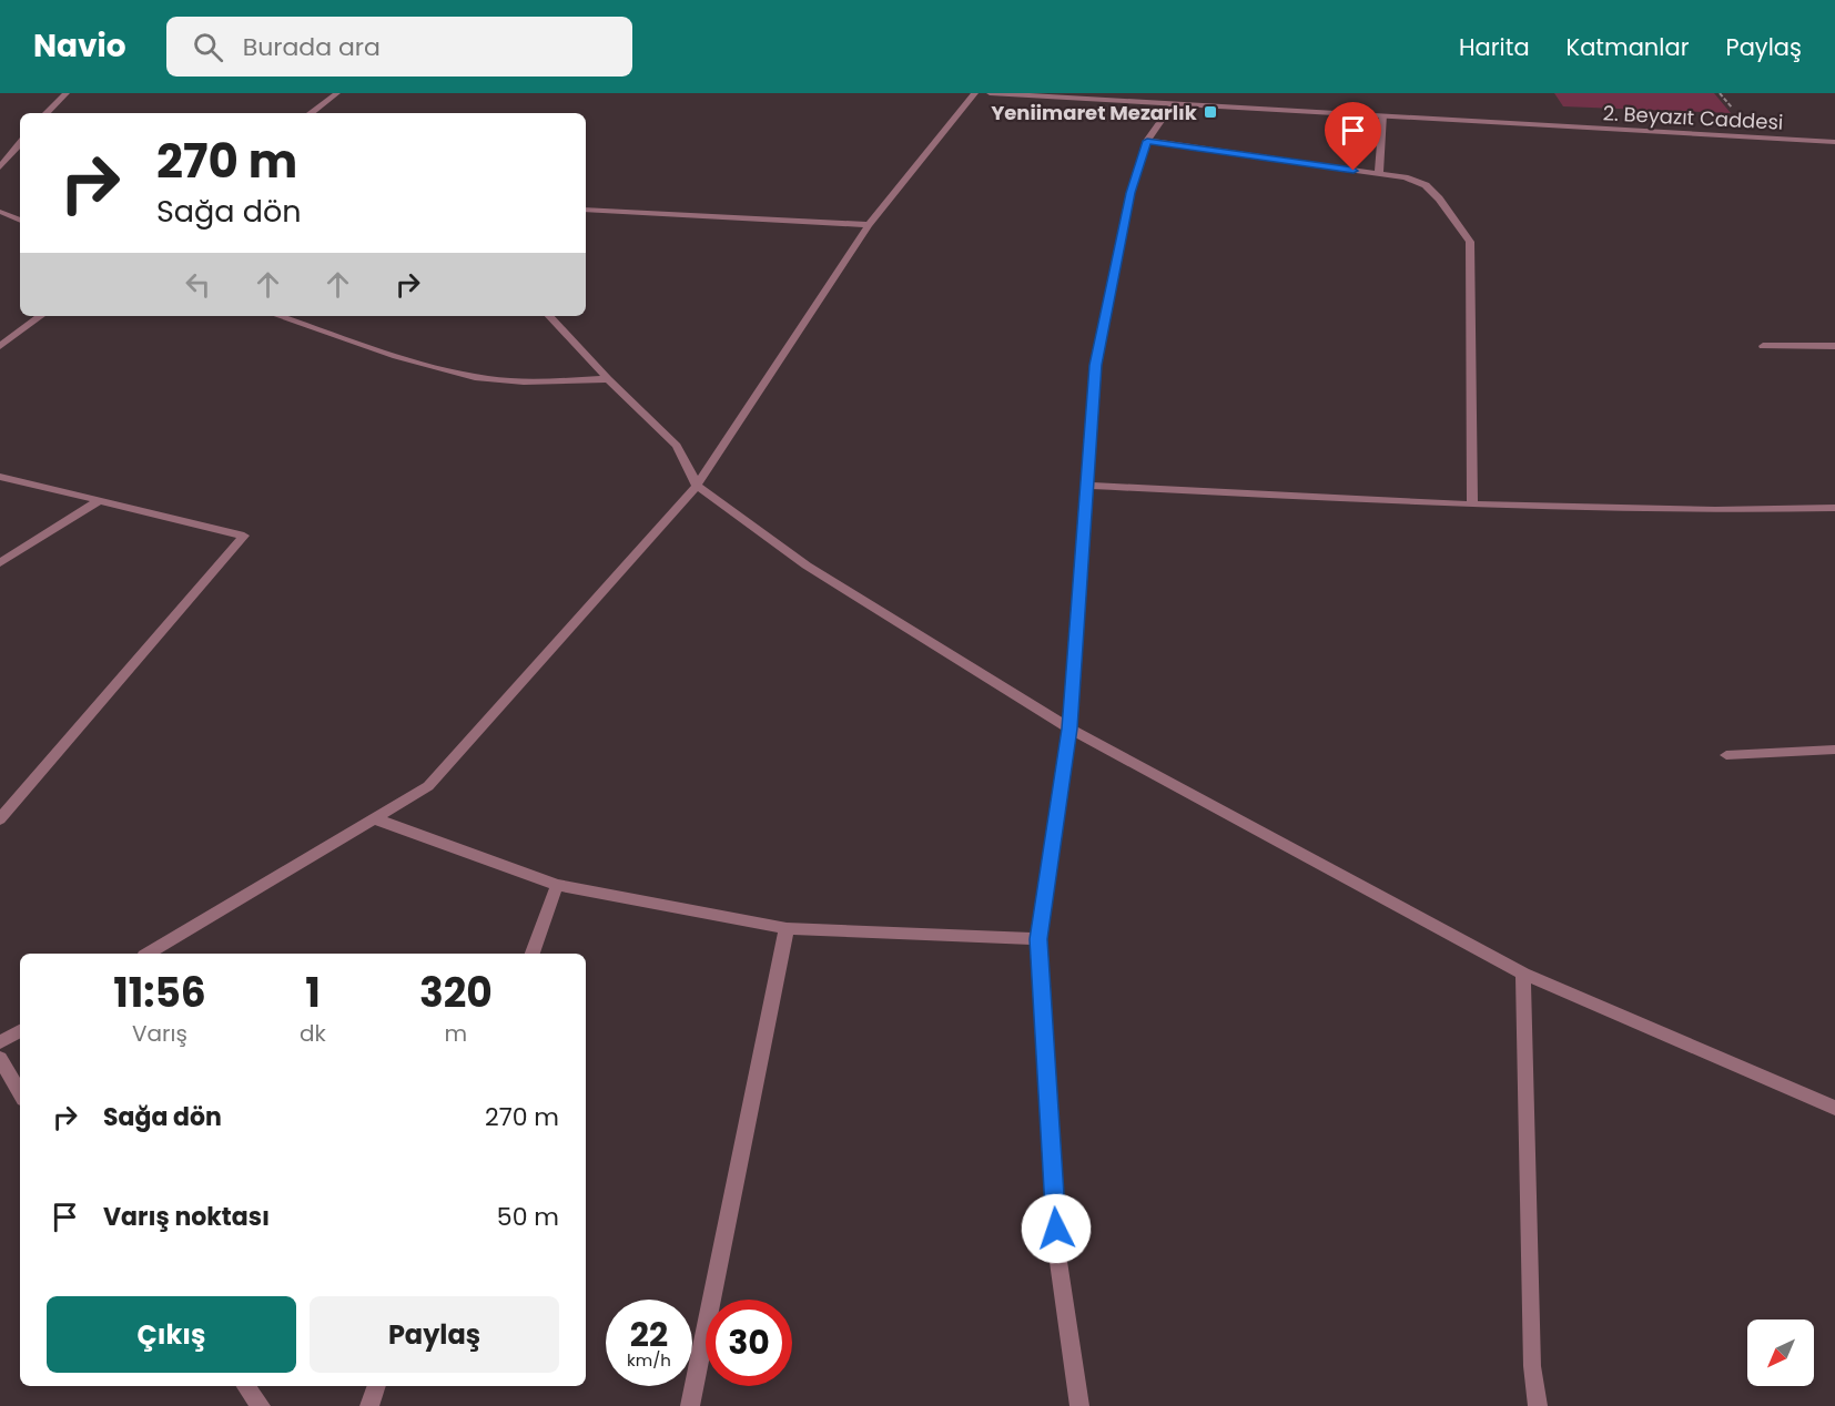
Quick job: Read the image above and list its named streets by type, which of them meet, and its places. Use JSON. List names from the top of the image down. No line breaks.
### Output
{"streets":{"street":["2. Beyazıt Caddesi"]},"places":{"transit":["Yeniimaret Mezarlık"]},"north":"bottom left","page":{"header":"Navio","search":"Burada ara","nav":["Harita","Katmanlar","Paylaş"],"turn":["270 m","Sağa dön"],"eta":["11:56","Varış","1","dk","320","m"],"list":[{"name":"Sağa dön","value":"270 m"},{"name":"Varış noktası","value":"50 m"}],"buttons":["Çıkış","Paylaş"],"speed":"22 km/h","limit":"30"}}
